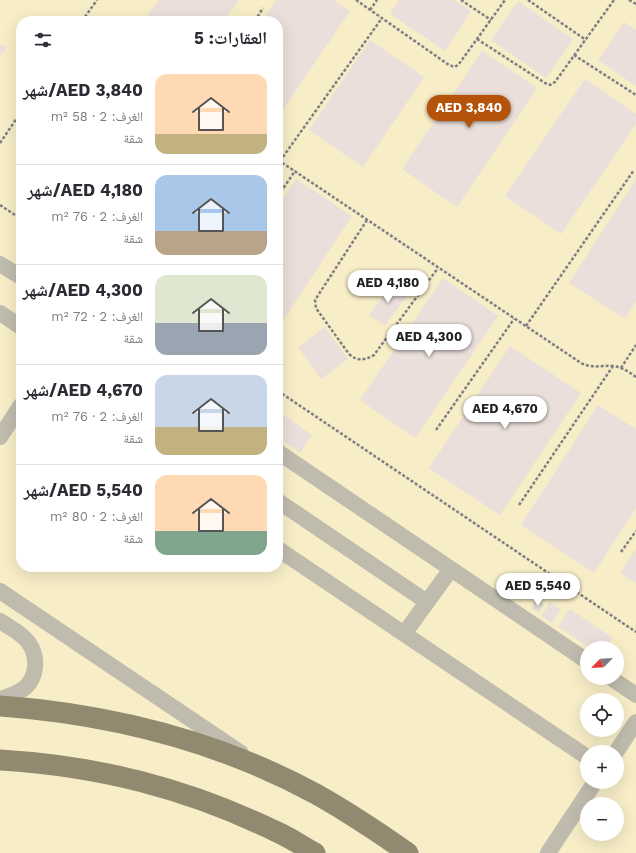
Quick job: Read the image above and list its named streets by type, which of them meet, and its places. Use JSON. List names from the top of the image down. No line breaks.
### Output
{"north":"bottom left","page":{"heading":"العقارات: 5","list":[{"name":"AED 3,840/شهر","note":"الغرف: 2 · 58 m² · شقة"},{"name":"AED 4,180/شهر","note":"الغرف: 2 · 76 m² · شقة"},{"name":"AED 4,300/شهر","note":"الغرف: 2 · 72 m² · شقة"},{"name":"AED 4,670/شهر","note":"الغرف: 2 · 76 m² · شقة"},{"name":"AED 5,540/شهر","note":"الغرف: 2 · 80 m² · شقة"}],"price":["AED 3,840","AED 4,180","AED 4,300","AED 4,670","AED 5,540"],"map_buttons":["+","−"]}}
